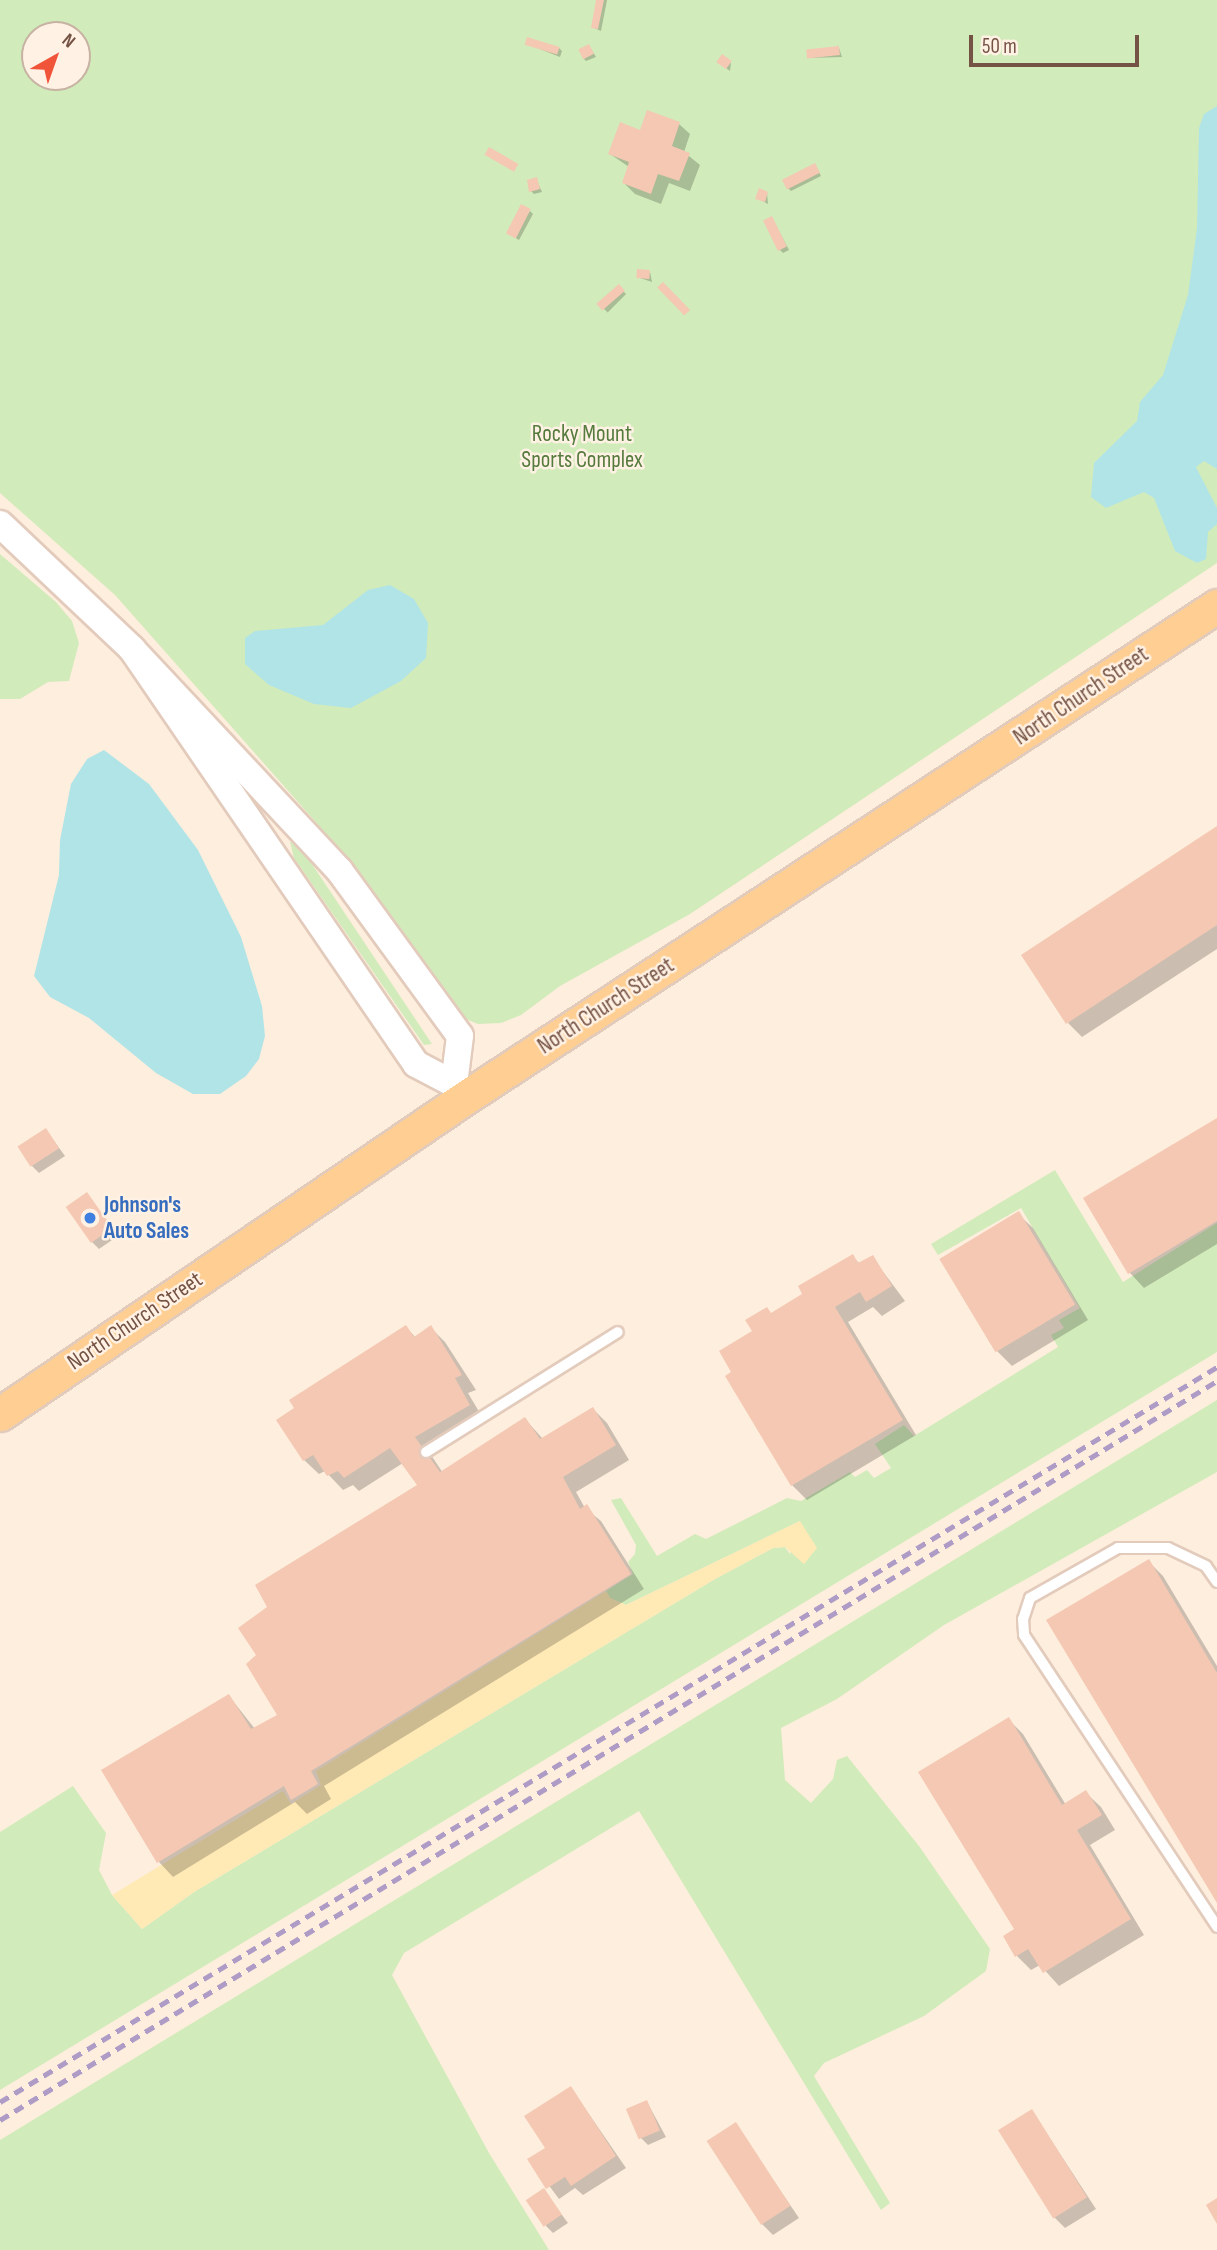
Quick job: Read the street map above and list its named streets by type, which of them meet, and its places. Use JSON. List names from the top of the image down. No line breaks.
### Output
{"streets":{"main road":["North Church Street"]},"parks":["Rocky Mount Sports Complex"],"places":["Johnson's Auto Sales"],"scale_bar":"50 m","north":"top right"}
